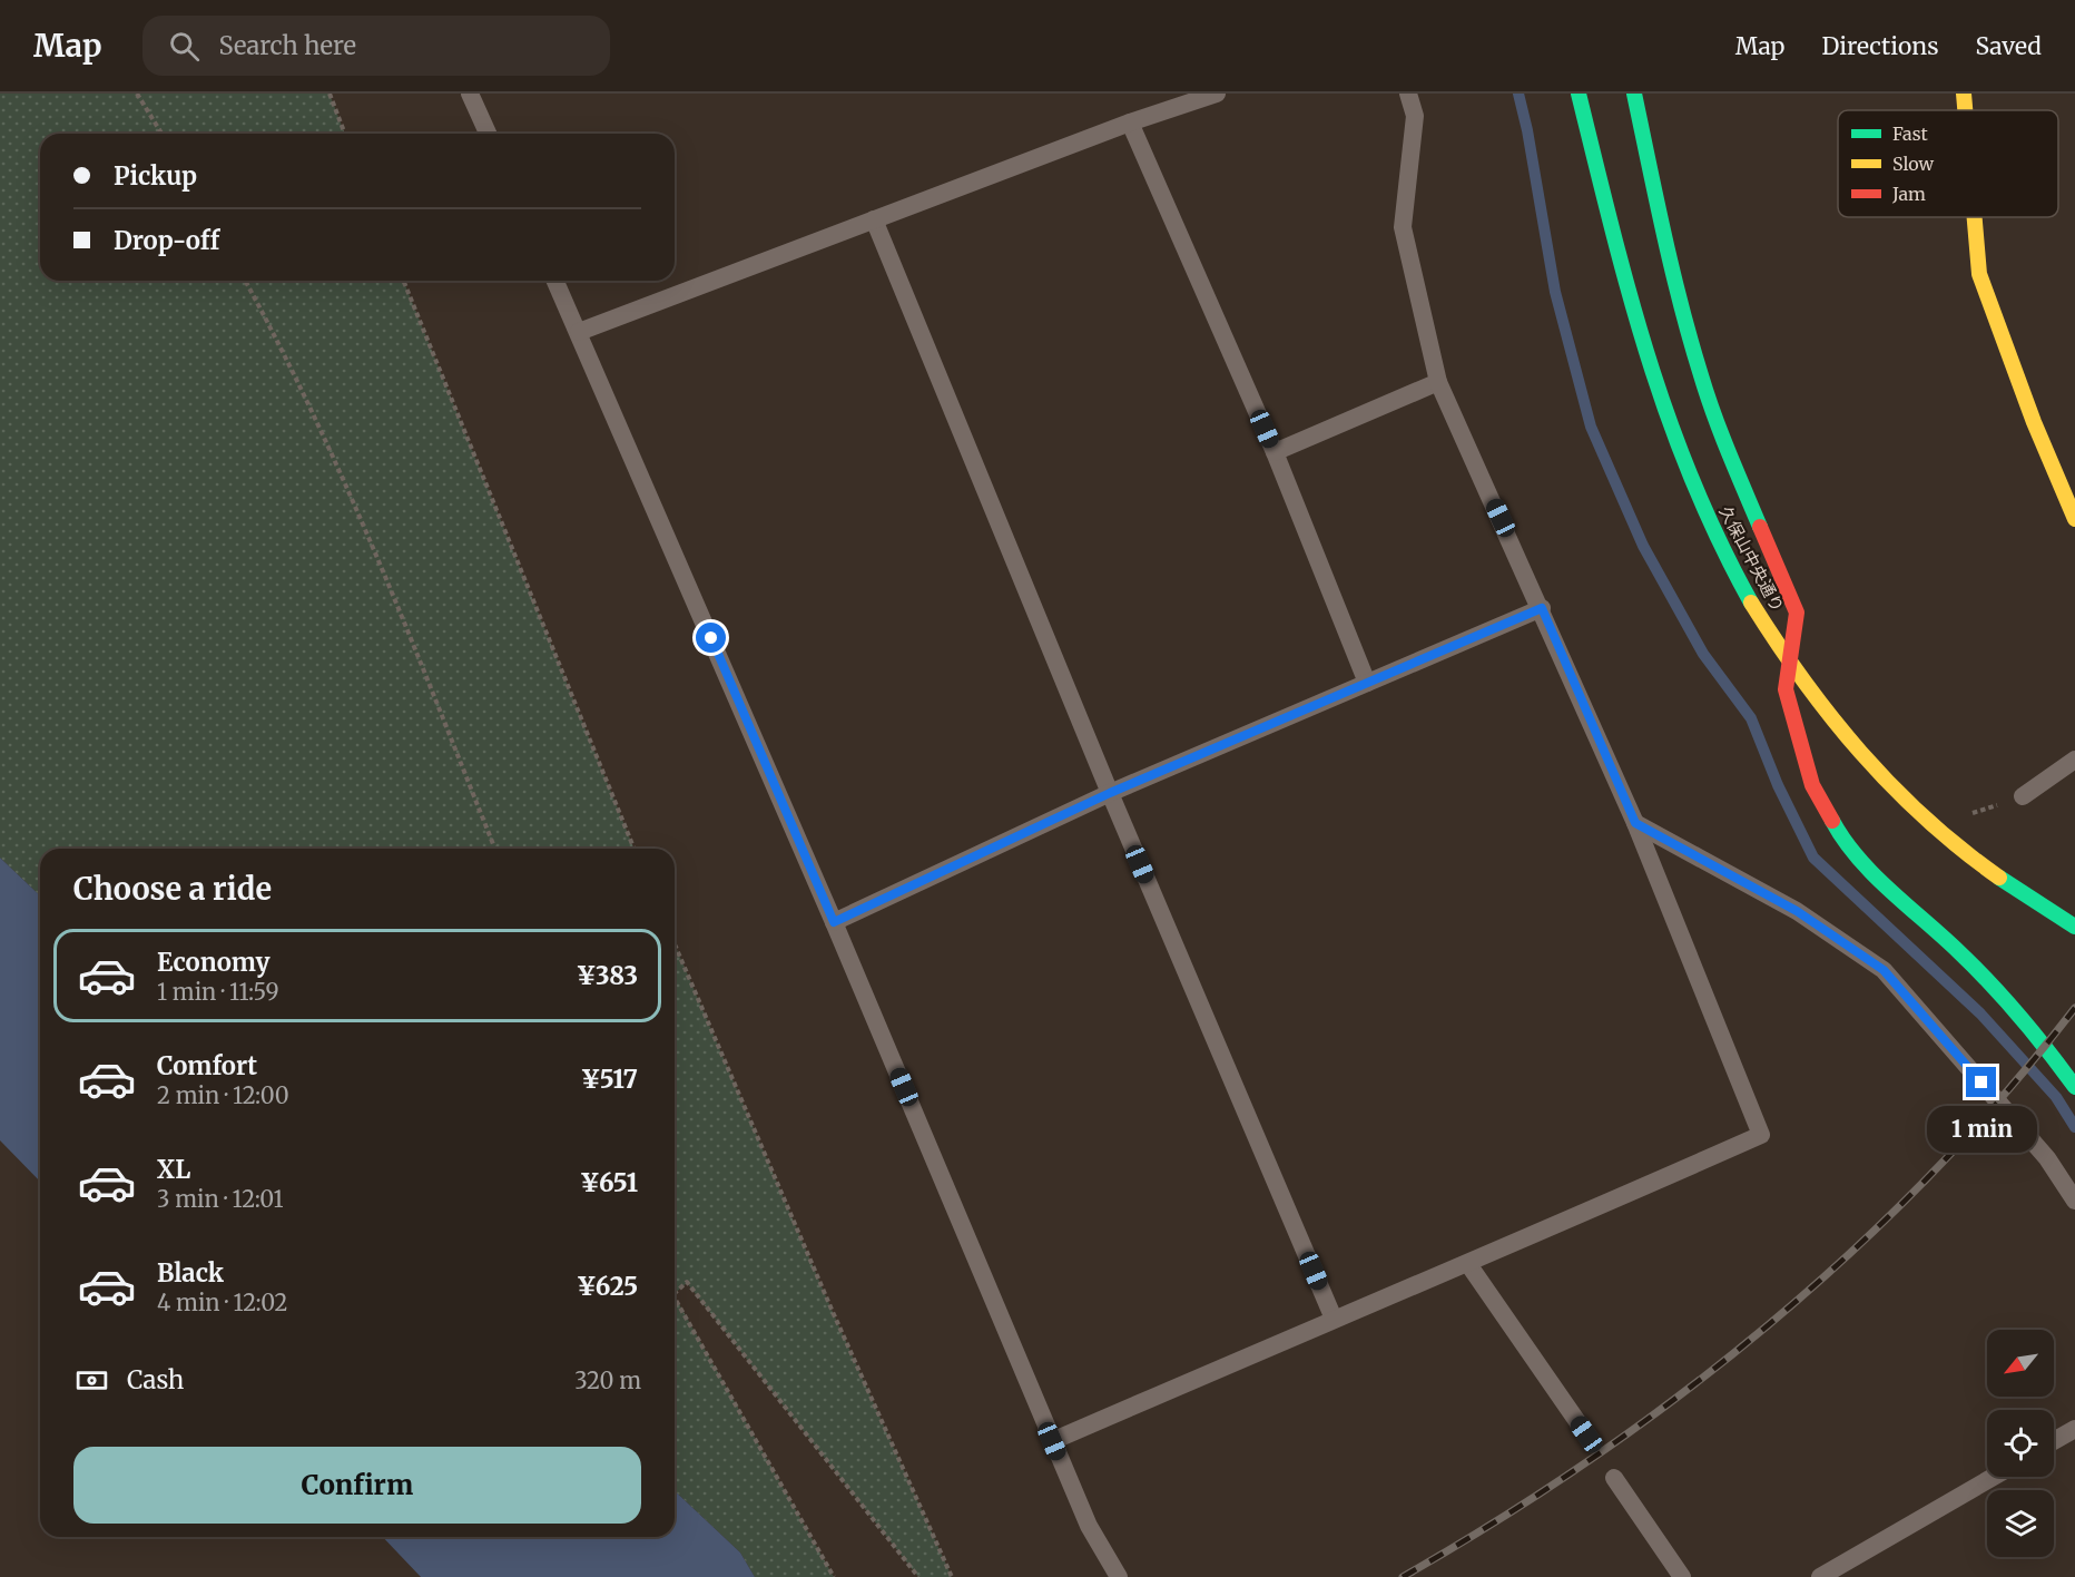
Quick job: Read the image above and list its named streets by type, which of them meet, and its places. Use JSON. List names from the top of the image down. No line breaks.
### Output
{"streets":{"street":["久保山中央通り"]},"legend":["Fast","Slow","Jam"],"north":"bottom left","page":{"header":"Map","search":"Search here","nav":["Map","Directions","Saved"],"banner":["Pickup","Drop-off"],"heading":"Choose a ride","list":[{"name":"Economy","note":"1 min · 11:59","value":"¥383"},{"name":"Comfort","note":"2 min · 12:00","value":"¥517"},{"name":"XL","note":"3 min · 12:01","value":"¥651"},{"name":"Black","note":"4 min · 12:02","value":"¥625"}],"bubble":"1 min","pay":["Cash","320 m"],"buttons":"Confirm"}}
